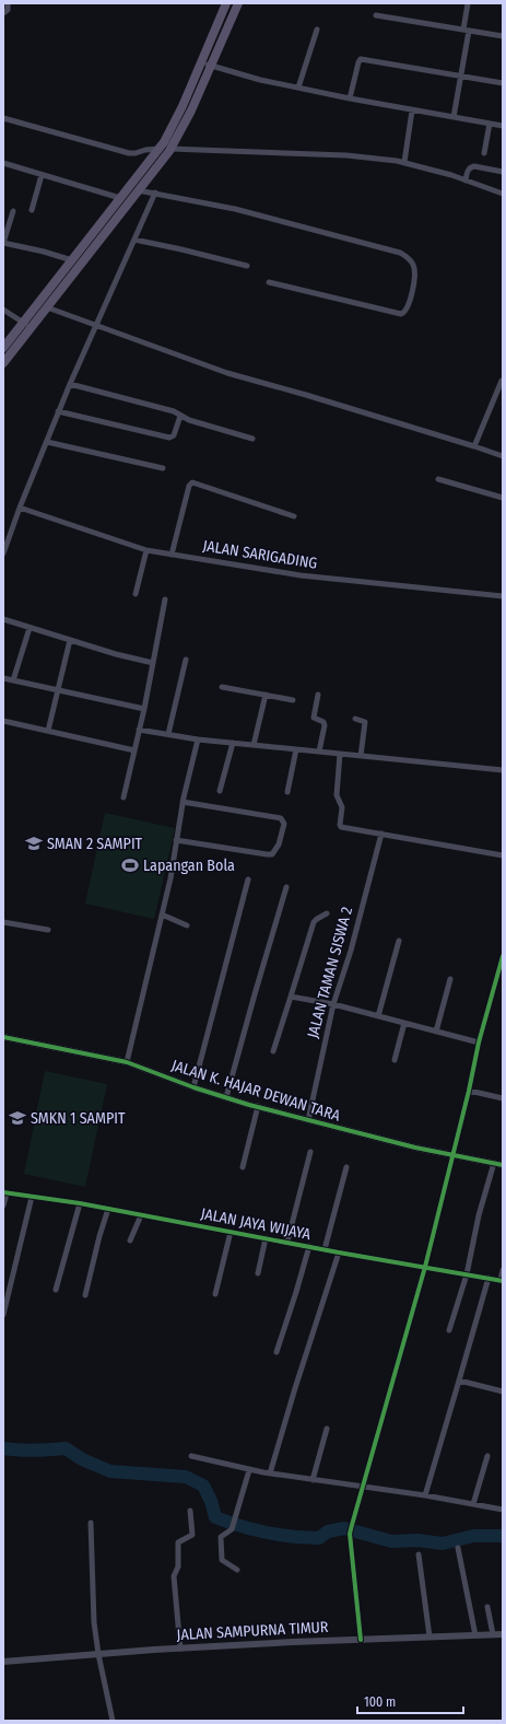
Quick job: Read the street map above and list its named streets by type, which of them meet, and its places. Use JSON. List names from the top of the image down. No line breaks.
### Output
{"streets":{"street":["JALAN SARIGADING","JALAN TAMAN SISWA 2","JALAN K. HAJAR DEWAN TARA","JALAN JAYA WIJAYA","JALAN SAMPURNA TIMUR"]},"crossings":[["JALAN TAMAN SISWA 2","JALAN K. HAJAR DEWAN TARA"]],"places":{"school or university":["SMAN 2 SAMPIT","SMKN 1 SAMPIT"],"sports":["Lapangan Bola"]},"scale_bar":"100 m"}
